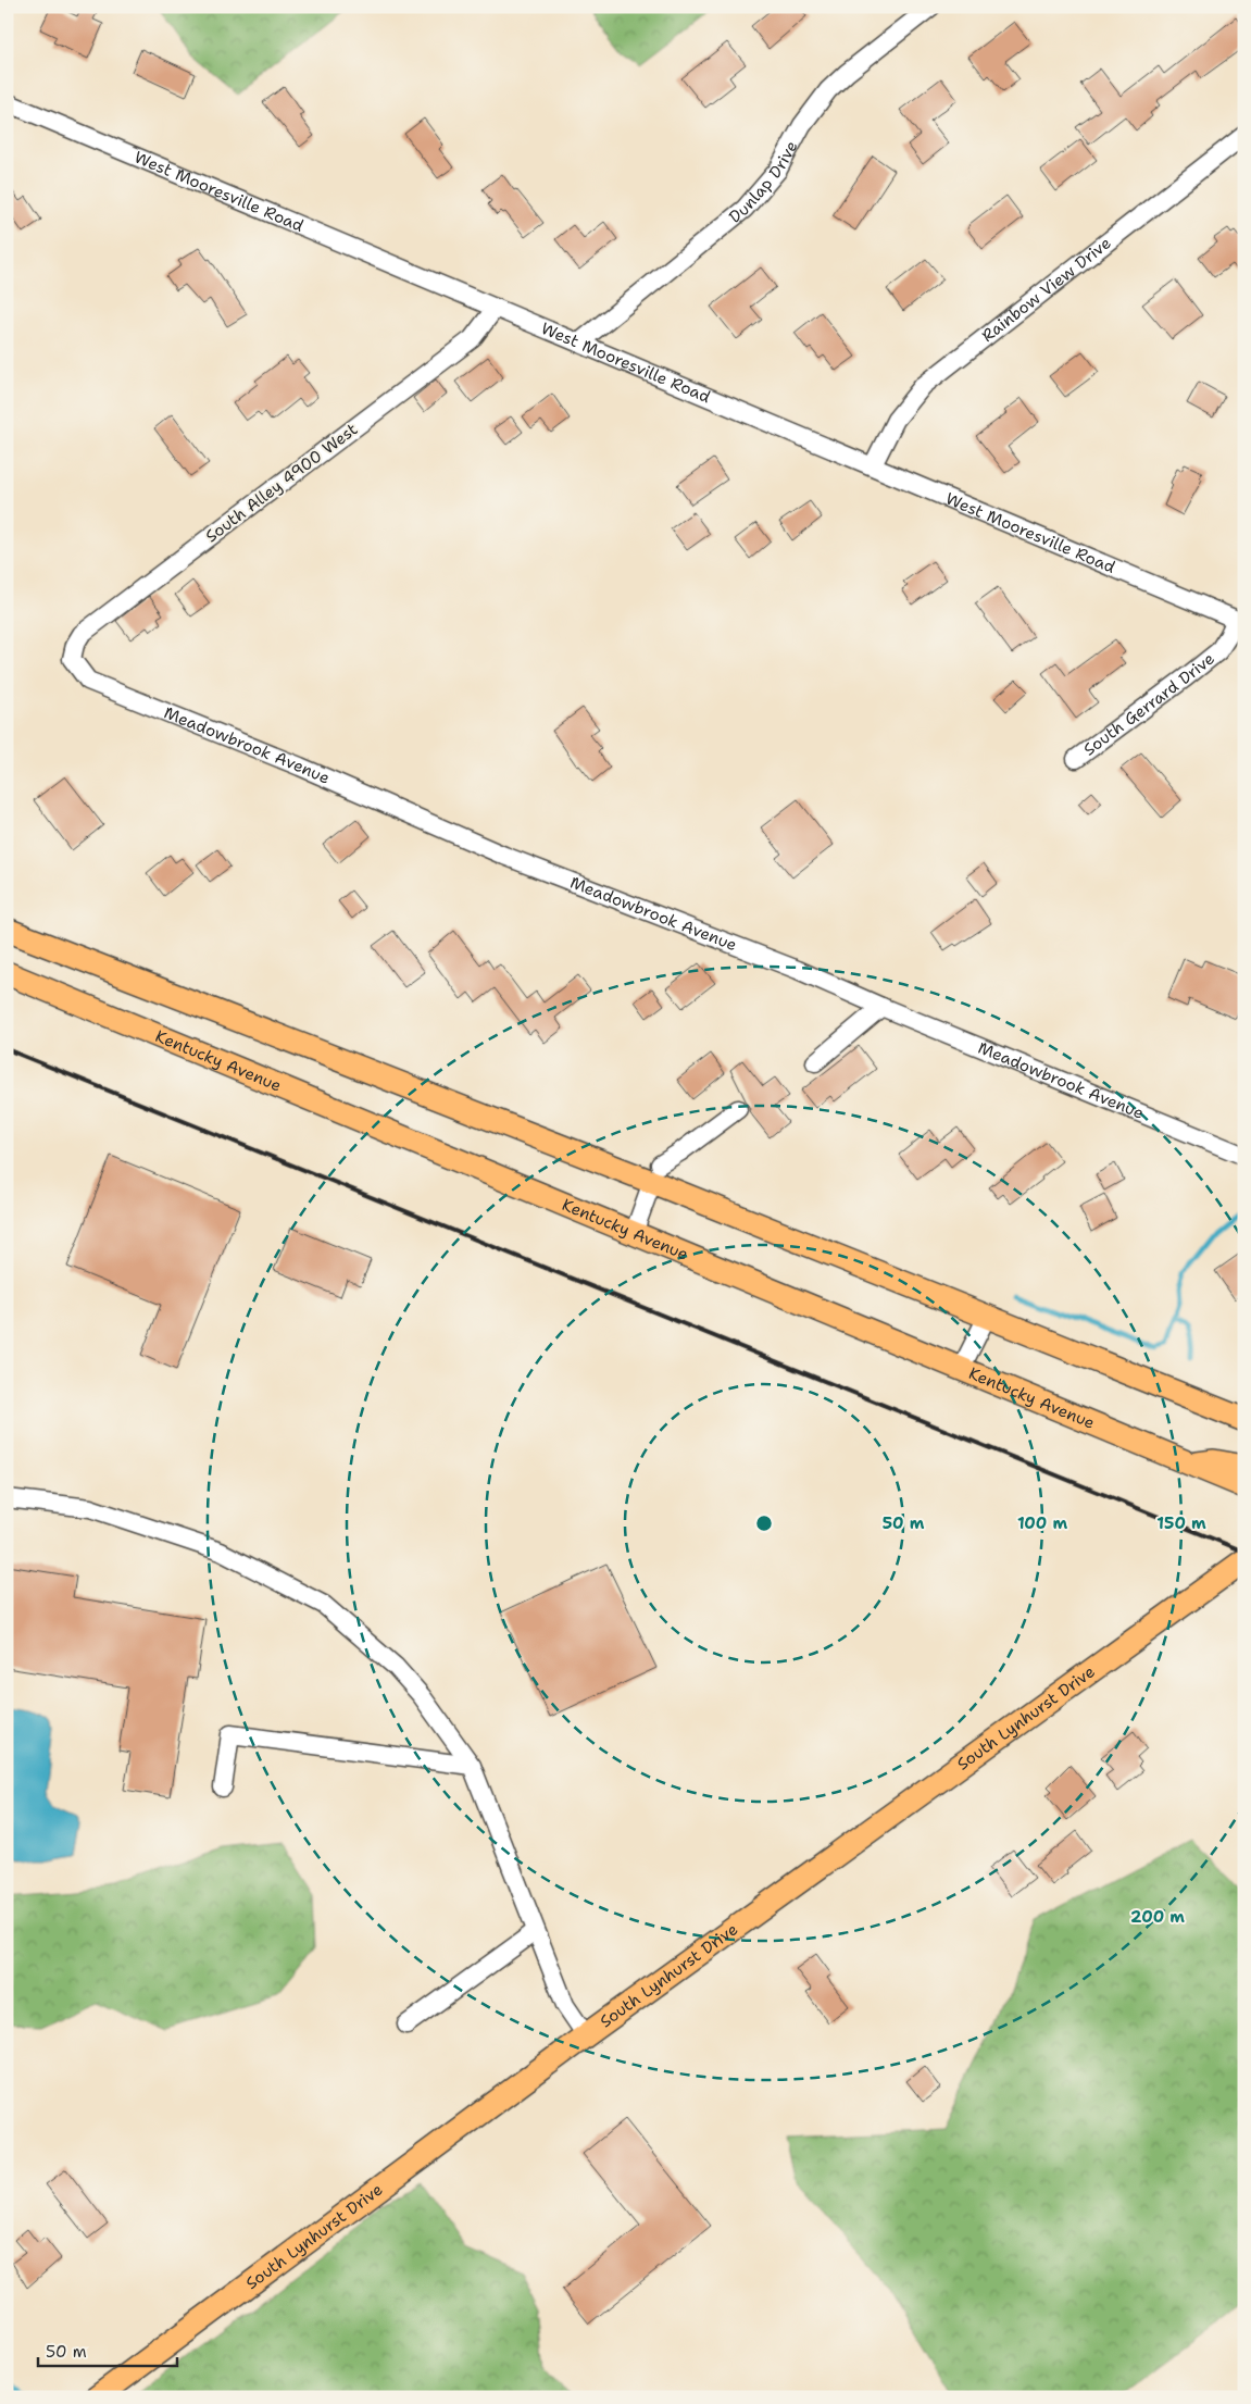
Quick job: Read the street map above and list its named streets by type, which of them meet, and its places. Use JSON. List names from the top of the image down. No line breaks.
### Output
{"streets":{"main road":["Kentucky Avenue","South Lynhurst Drive"],"street":["Dunlap Drive","West Mooresville Road","Rainbow View Drive","South Alley 4900 West","South Gerrard Drive","Meadowbrook Avenue"]},"crossings":[["Dunlap Drive","West Mooresville Road"],["West Mooresville Road","Rainbow View Drive"],["West Mooresville Road","South Alley 4900 West"],["West Mooresville Road","South Gerrard Drive"],["South Alley 4900 West","Meadowbrook Avenue"]],"scale_bar":"50 m","rings":["50 m","100 m","150 m","200 m"]}
